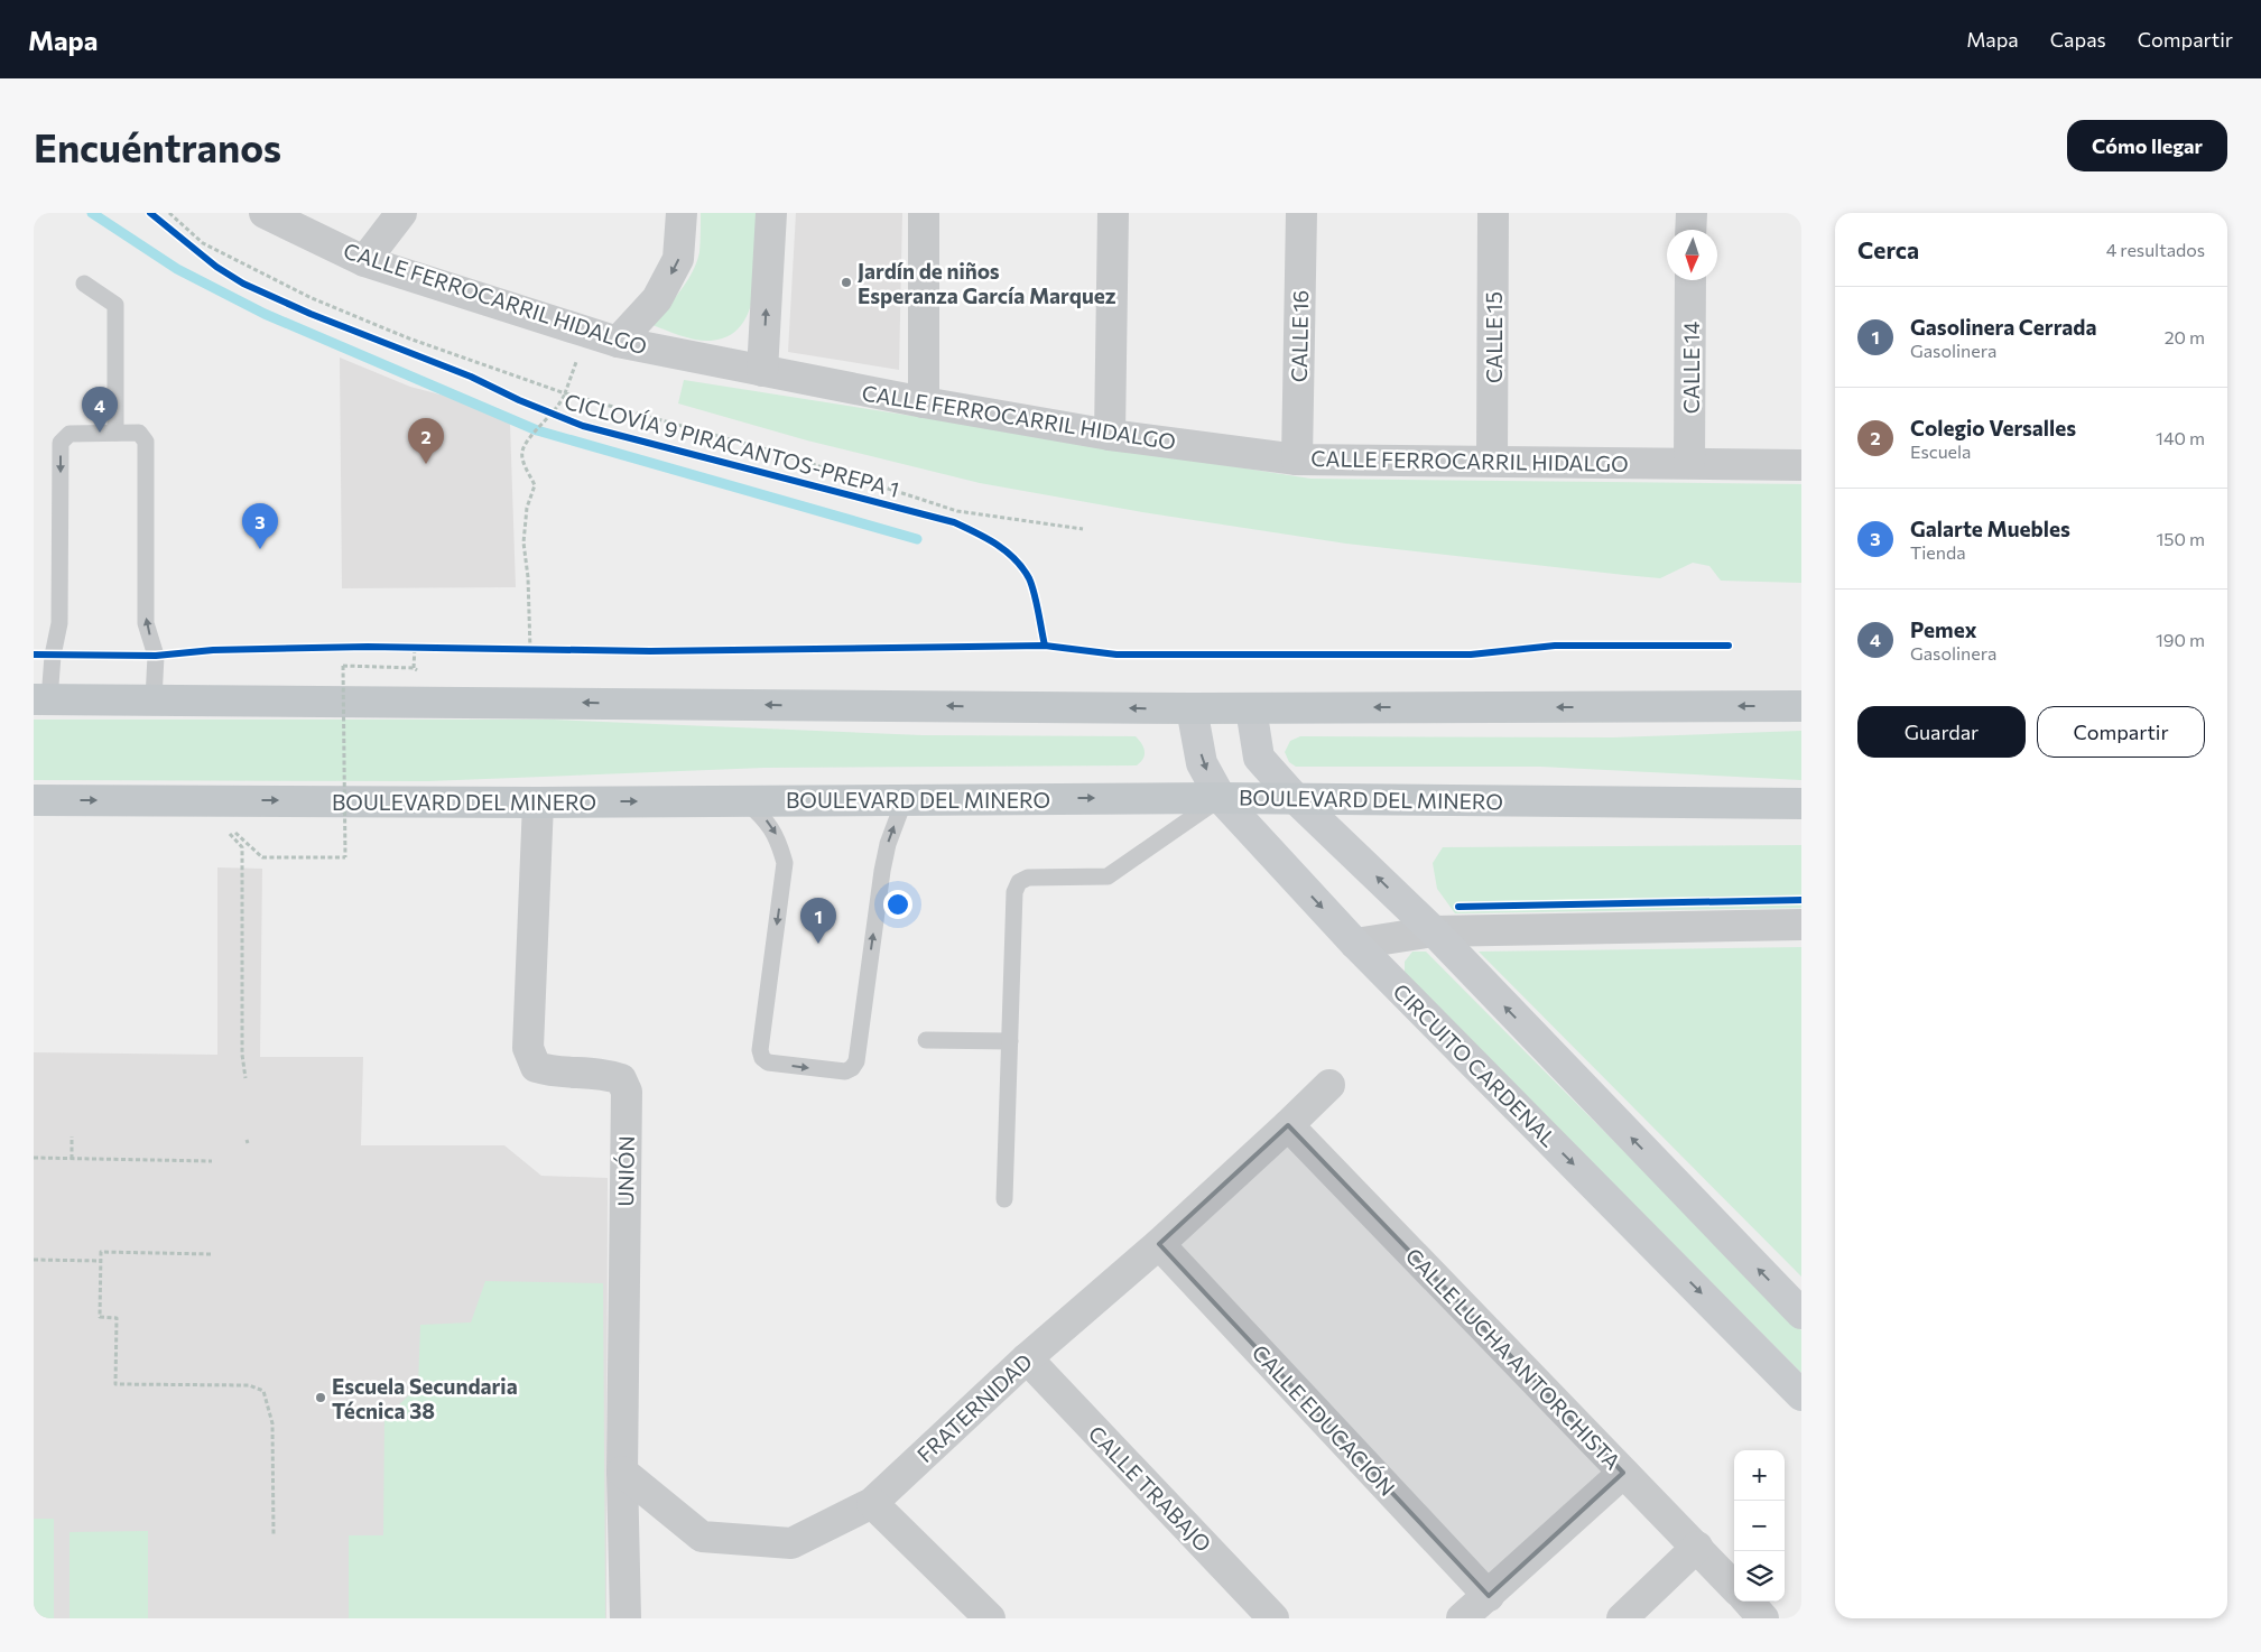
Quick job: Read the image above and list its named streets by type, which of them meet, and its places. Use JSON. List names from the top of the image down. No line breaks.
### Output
{"streets":{"main road":["BOULEVARD DEL MINERO"],"street":["CALLE FERROCARRIL HIDALGO","CALLE 16","CALLE 15","CALLE 14","CIRCUITO CARDENAL","UNIÓN","CALLE LUCHA ANTORCHISTA","FRATERNIDAD","CALLE EDUCACIÓN","CALLE TRABAJO"],"cycle path":["CICLOVÍA 9 PIRACANTOS-PREPA 1"]},"crossings":[["CALLE FERROCARRIL HIDALGO","CALLE 16"],["CALLE FERROCARRIL HIDALGO","CALLE 15"],["CALLE FERROCARRIL HIDALGO","CALLE 14"],["BOULEVARD DEL MINERO","CIRCUITO CARDENAL"],["BOULEVARD DEL MINERO","UNIÓN"],["UNIÓN","FRATERNIDAD"],["CALLE LUCHA ANTORCHISTA","FRATERNIDAD"],["FRATERNIDAD","CALLE EDUCACIÓN"],["FRATERNIDAD","CALLE TRABAJO"]],"places":["Jardín de niños Esperanza García Marquez","Escuela Secundaria Técnica 38"],"north":"bottom","page":{"header":"Mapa","nav":["Mapa","Capas","Compartir"],"buttons":["Cómo llegar",["Guardar","Compartir"]],"title":"Encuéntranos","heading":["Cerca","4 resultados"],"list":[{"mark":"1","name":"Gasolinera Cerrada","note":"Gasolinera","value":"20 m"},{"mark":"2","name":"Colegio Versalles","note":"Escuela","value":"140 m"},{"mark":"3","name":"Galarte Muebles","note":"Tienda","value":"150 m"},{"mark":"4","name":"Pemex","note":"Gasolinera","value":"190 m"}],"pins":["4","2","3","1"],"map_buttons":["+","−"]}}
